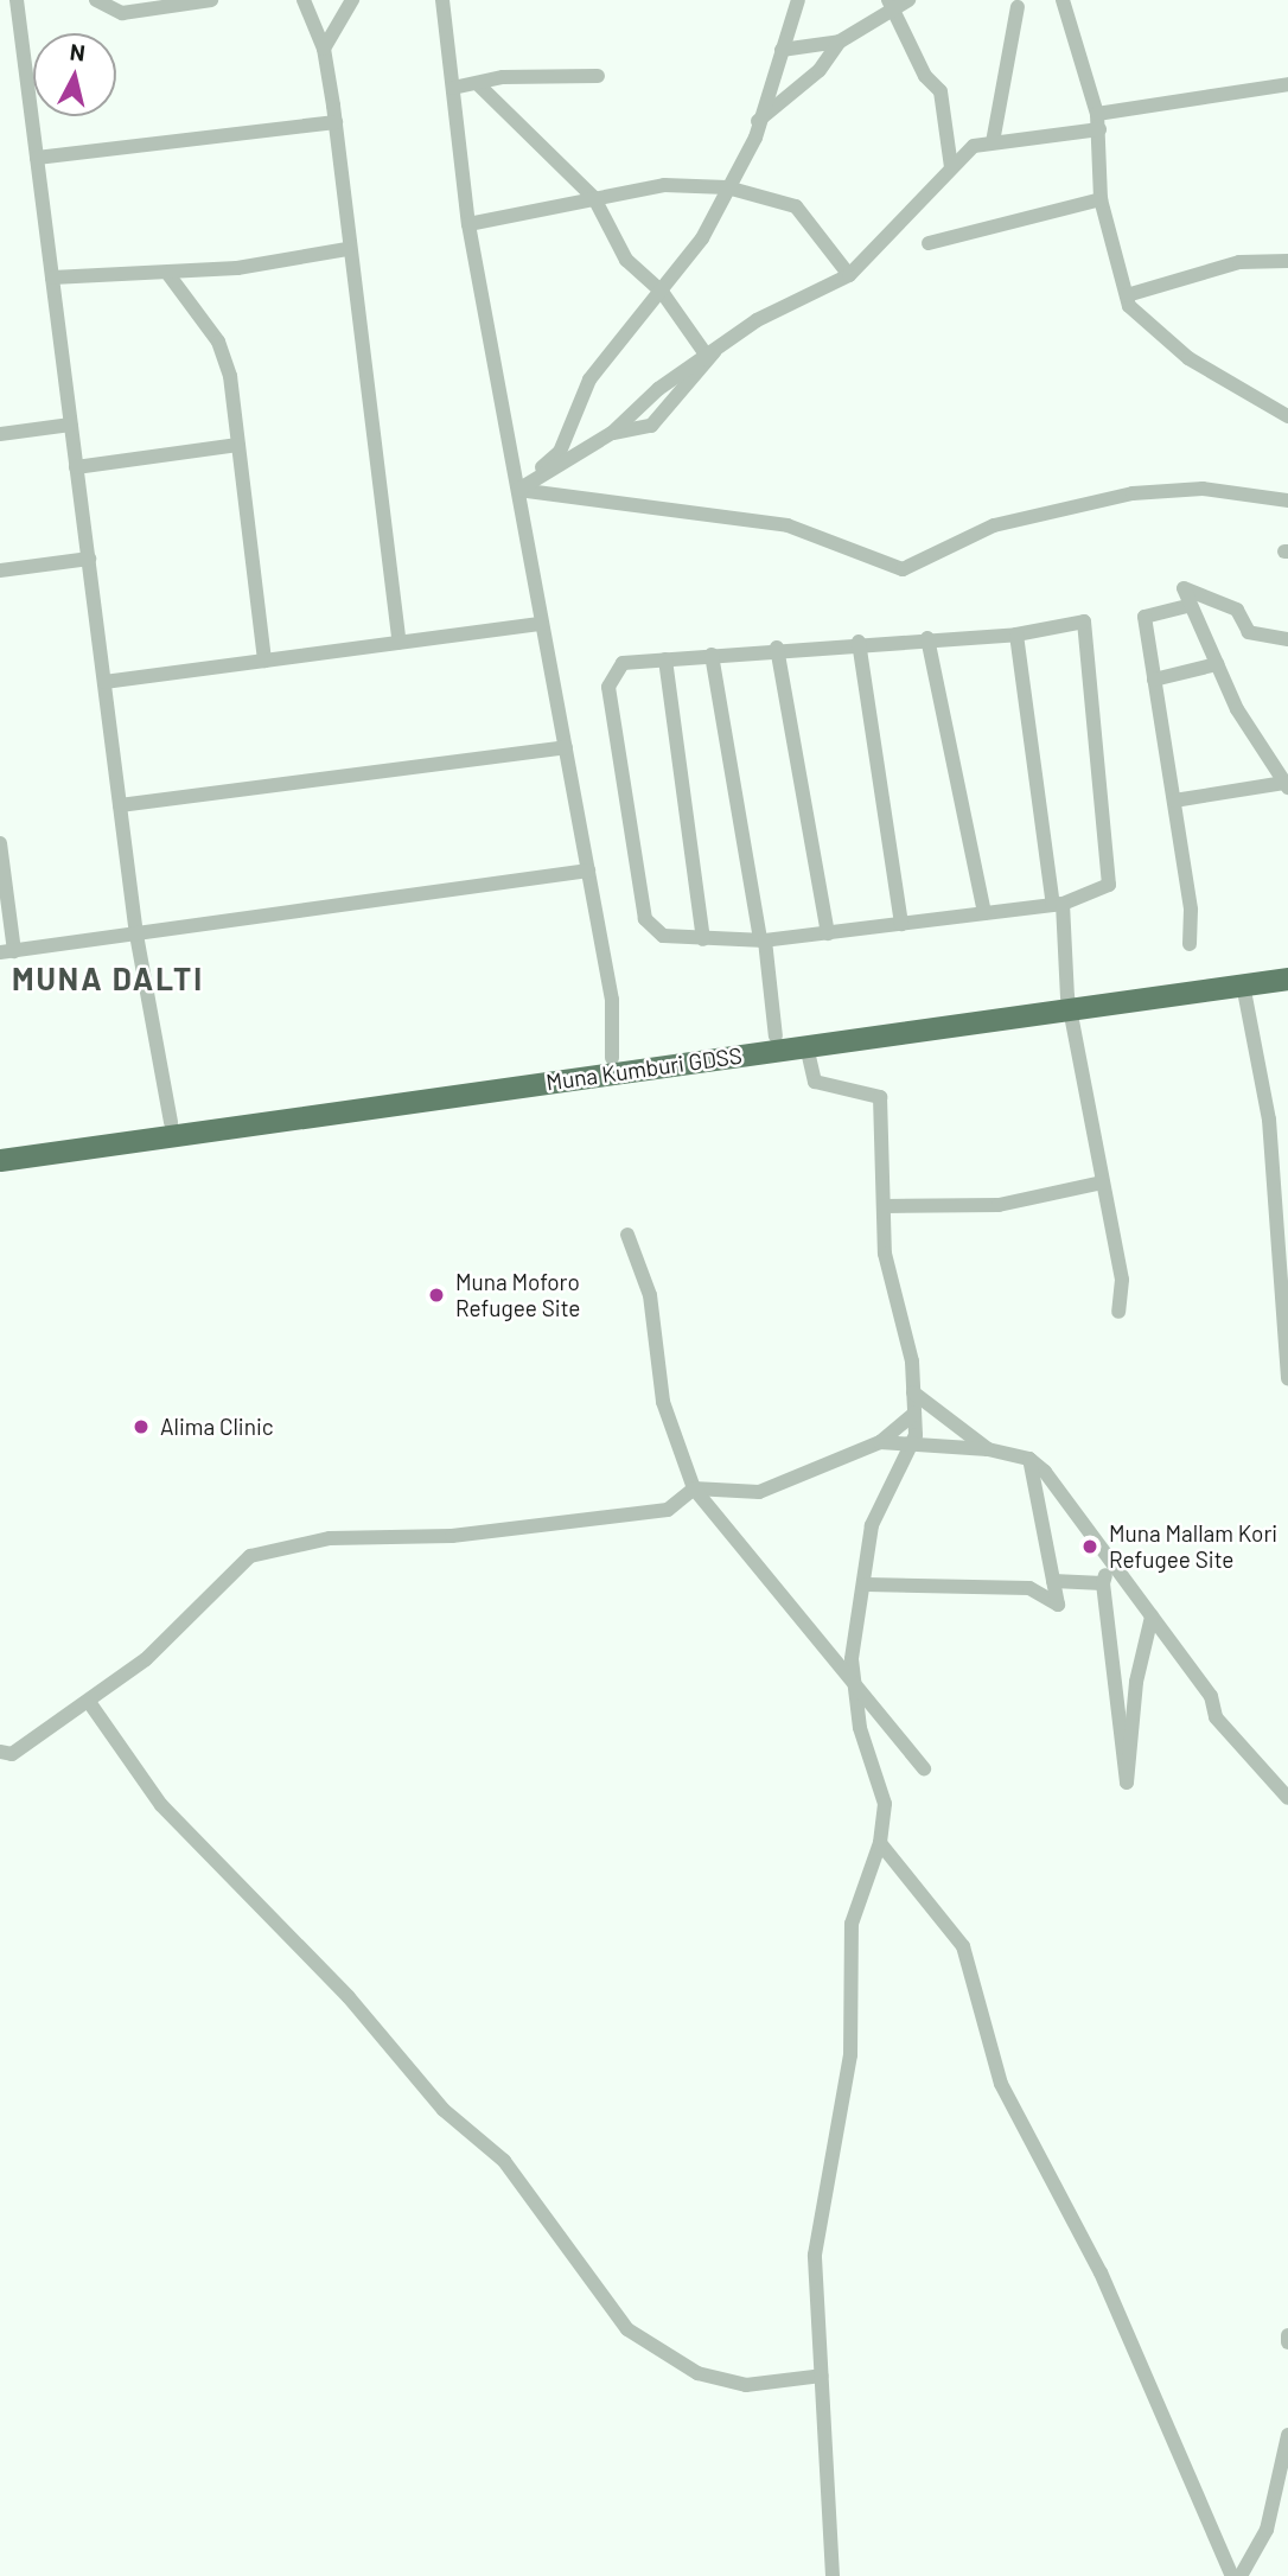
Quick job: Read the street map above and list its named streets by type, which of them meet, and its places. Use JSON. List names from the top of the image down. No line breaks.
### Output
{"streets":{"highway":["Muna Kumburi GDSS"]},"districts":["MUNA DALTI"],"places":["Muna Moforo Refugee Site","Alima Clinic","Muna Mallam Kori Refugee Site"],"north":"top"}
